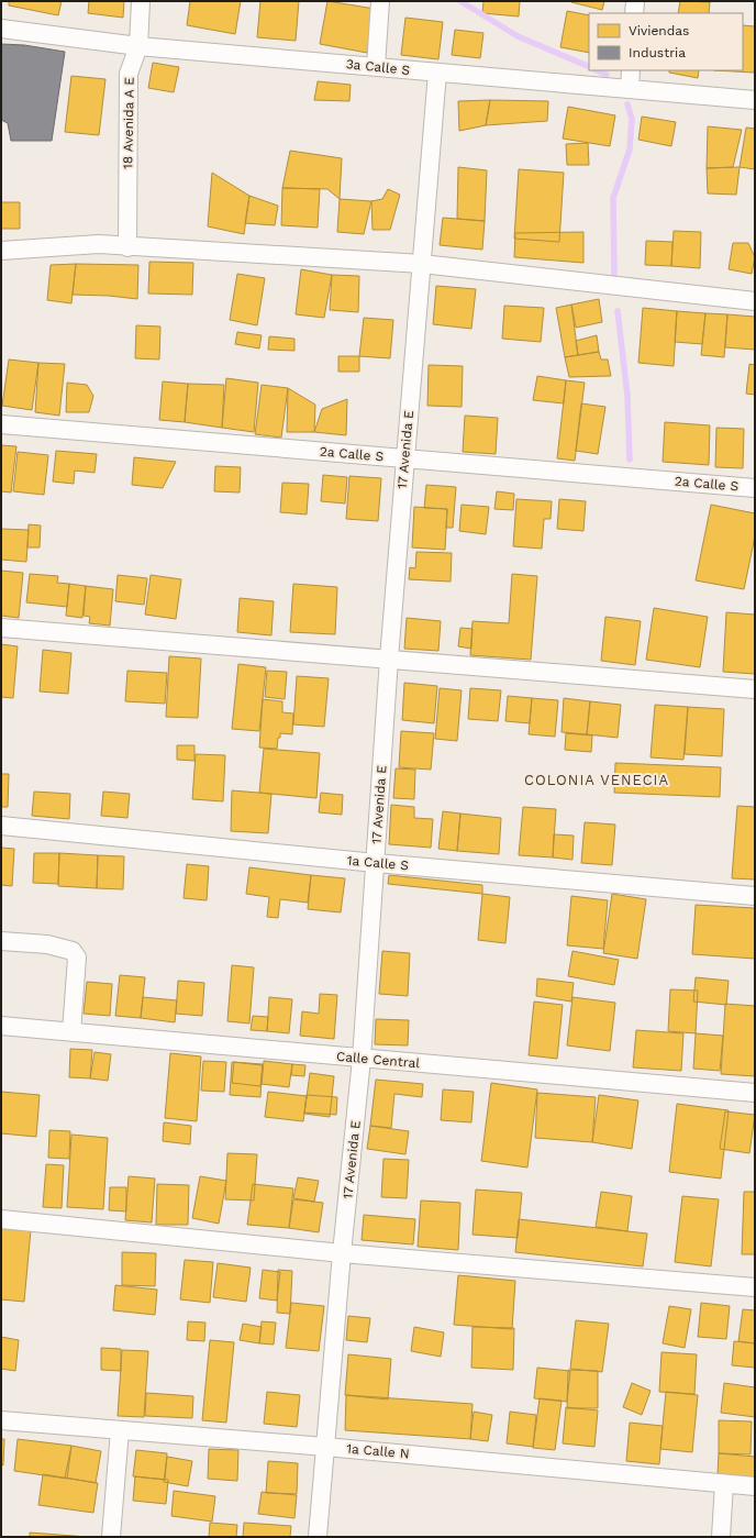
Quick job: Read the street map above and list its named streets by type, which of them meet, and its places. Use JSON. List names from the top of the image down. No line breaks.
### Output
{"streets":{"street":["3a Calle S","18 Avenida A E","17 Avenida E","2a Calle S","1a Calle S","Calle Central","1a Calle N"]},"crossings":[["3a Calle S","18 Avenida A E"],["3a Calle S","17 Avenida E"],["17 Avenida E","2a Calle S"],["17 Avenida E","1a Calle S"],["17 Avenida E","Calle Central"],["17 Avenida E","1a Calle N"]],"districts":["COLONIA VENECIA"],"legend":["Viviendas","Industria"]}
